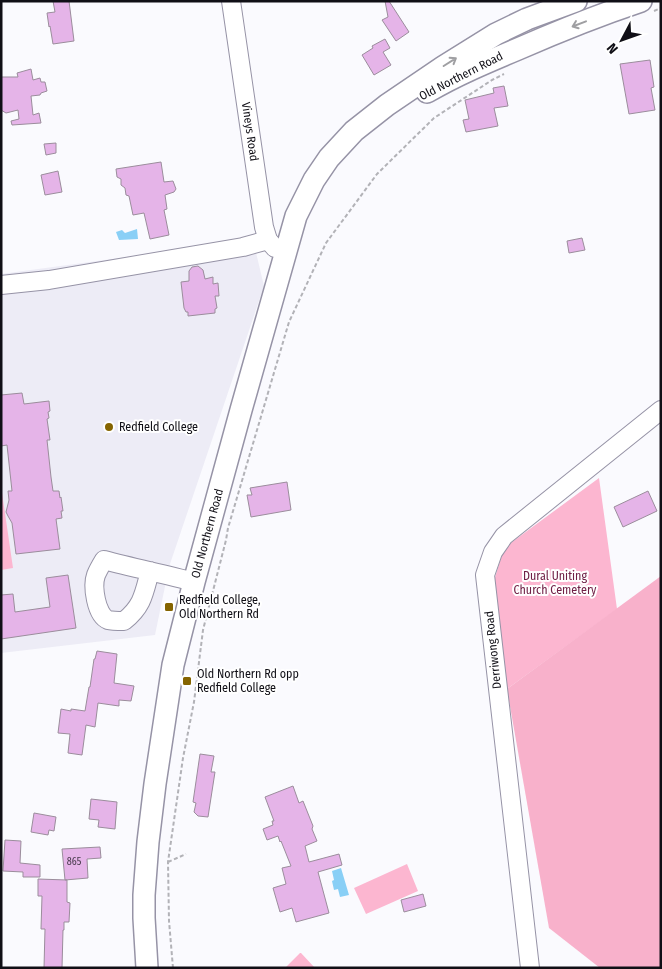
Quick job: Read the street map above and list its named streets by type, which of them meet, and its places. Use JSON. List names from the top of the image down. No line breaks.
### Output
{"streets":{"main road":["Old Northern Road"],"street":["Vineys Road","Derriwong Road"]},"parks":["Dural Uniting Church Cemetery"],"places":{"other":["Redfield College"],"transit":["Redfield College, Old Northern Rd","Old Northern Rd opp Redfield College"]},"house_numbers":["865"],"north":"bottom left"}
